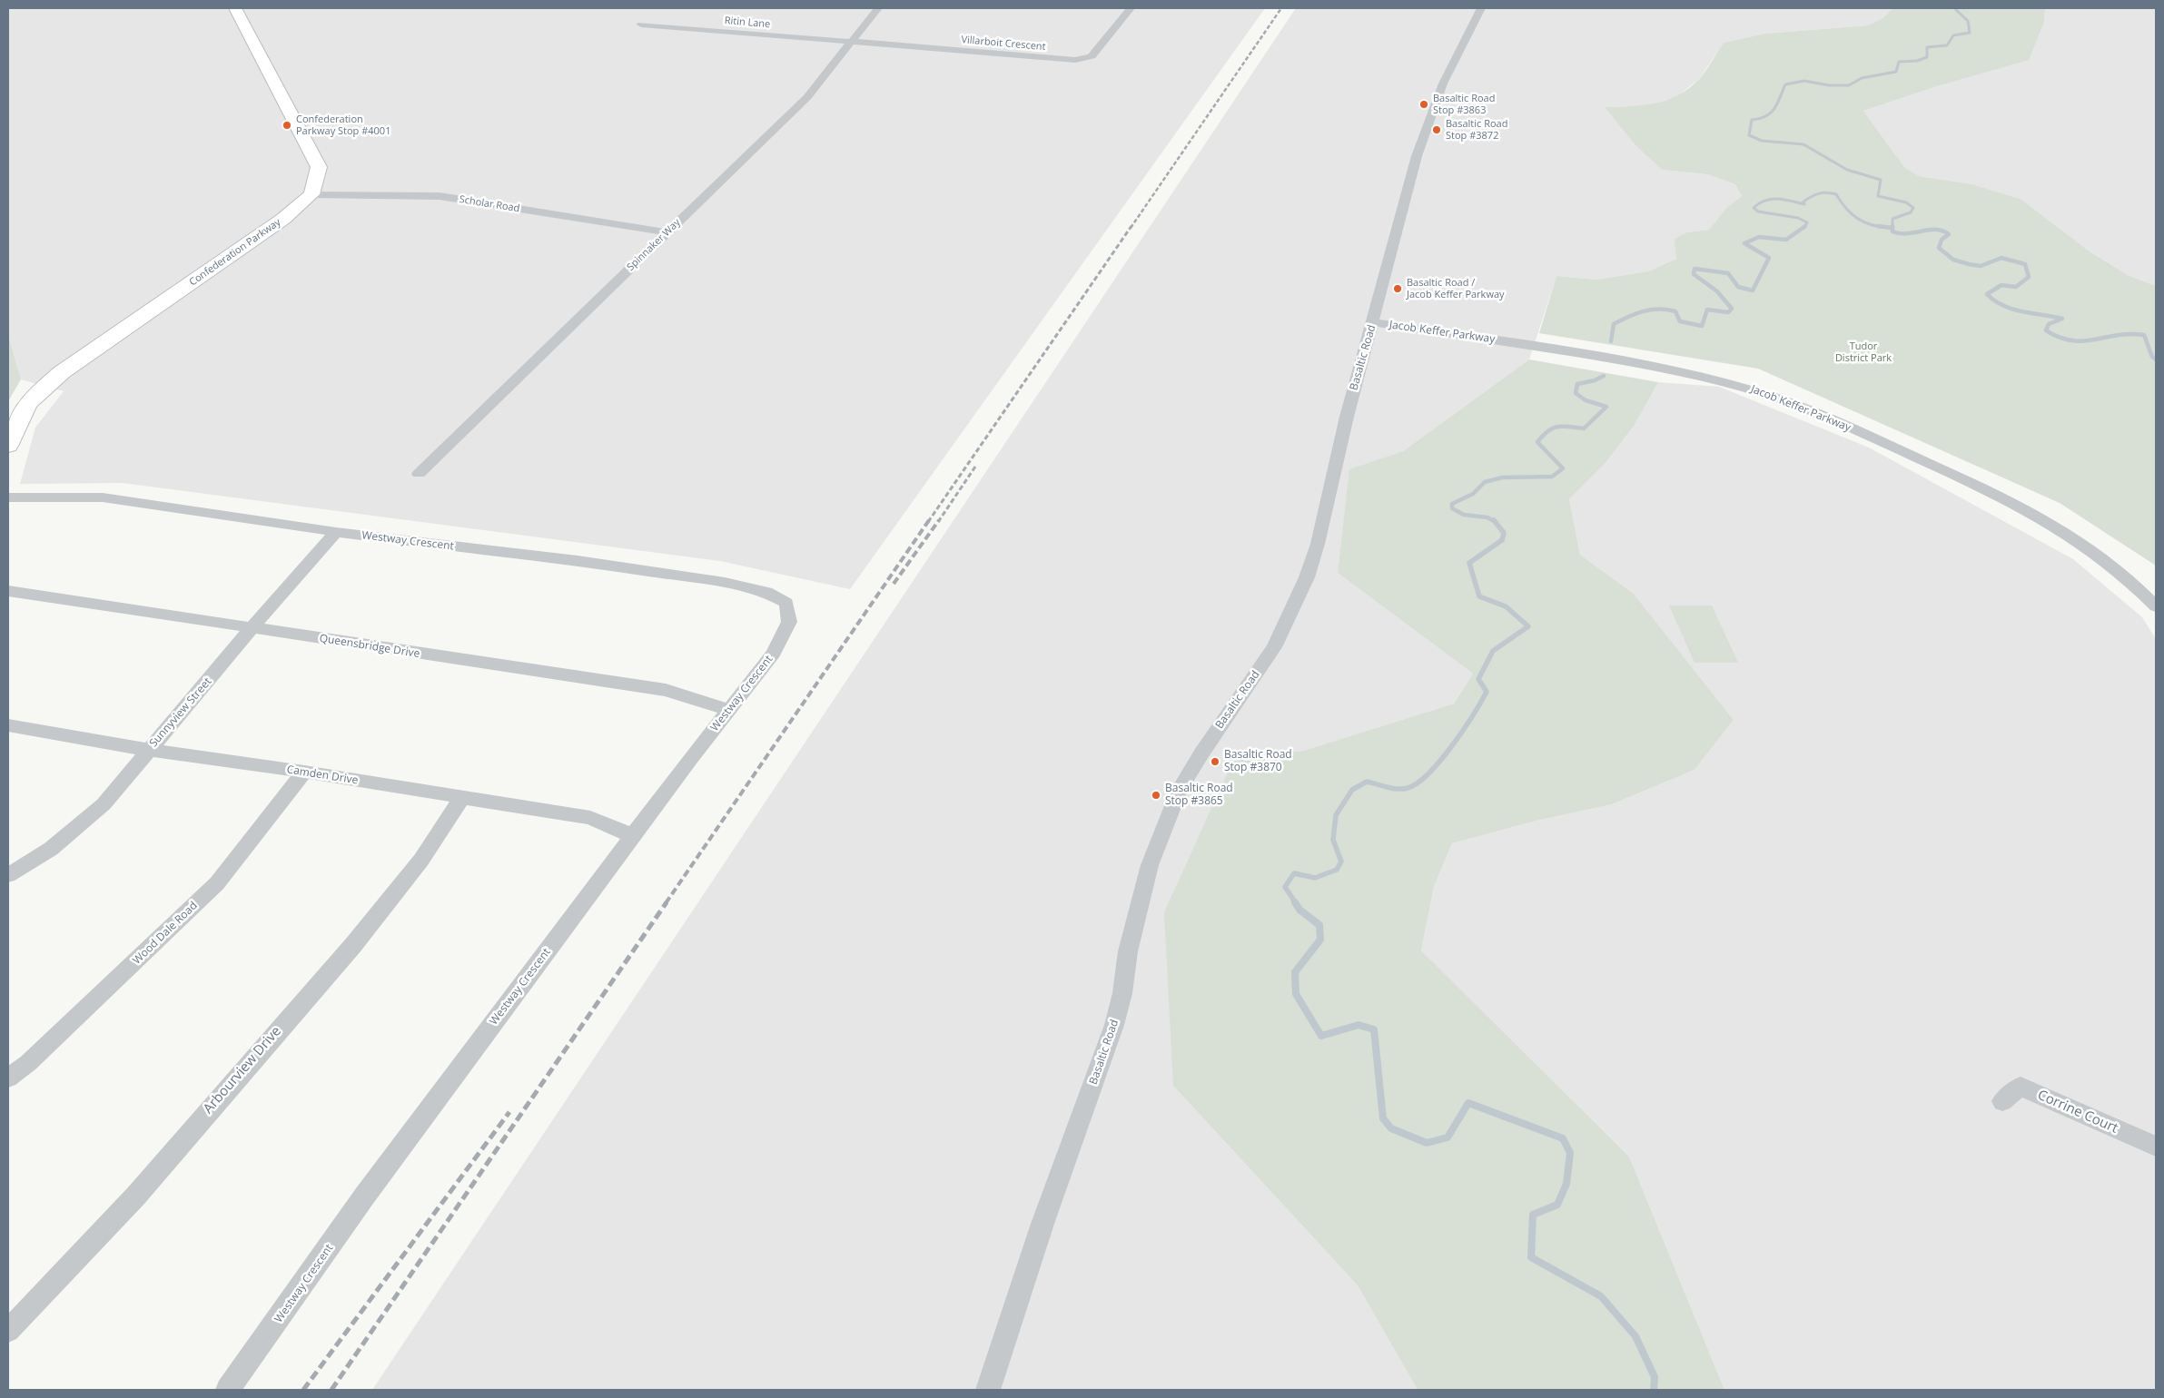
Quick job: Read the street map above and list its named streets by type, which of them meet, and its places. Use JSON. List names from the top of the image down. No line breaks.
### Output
{"streets":{"street":["Ritin Lane","Villarboit Crescent","Scholar Road","Spinnaker Way","Confederation Parkway","Jacob Keffer Parkway","Basaltic Road","Westway Crescent","Queensbridge Drive","Sunnyview Street","Camden Drive","Wood Dale Road","Arbourview Drive","Corrine Court"]},"crossings":[["Ritin Lane","Villarboit Crescent"],["Ritin Lane","Spinnaker Way"],["Villarboit Crescent","Spinnaker Way"],["Scholar Road","Spinnaker Way"],["Scholar Road","Confederation Parkway"],["Jacob Keffer Parkway","Basaltic Road"],["Westway Crescent","Queensbridge Drive"],["Westway Crescent","Sunnyview Street"],["Westway Crescent","Camden Drive"],["Queensbridge Drive","Sunnyview Street"],["Sunnyview Street","Camden Drive"],["Camden Drive","Wood Dale Road"],["Camden Drive","Arbourview Drive"]],"parks":["Tudor District Park"],"places":["Basaltic Road Stop #3863","Confederation Parkway Stop #4001","Basaltic Road Stop #3872","Basaltic Road / Jacob Keffer Parkway","Basaltic Road Stop #3870","Basaltic Road Stop #3865"]}
